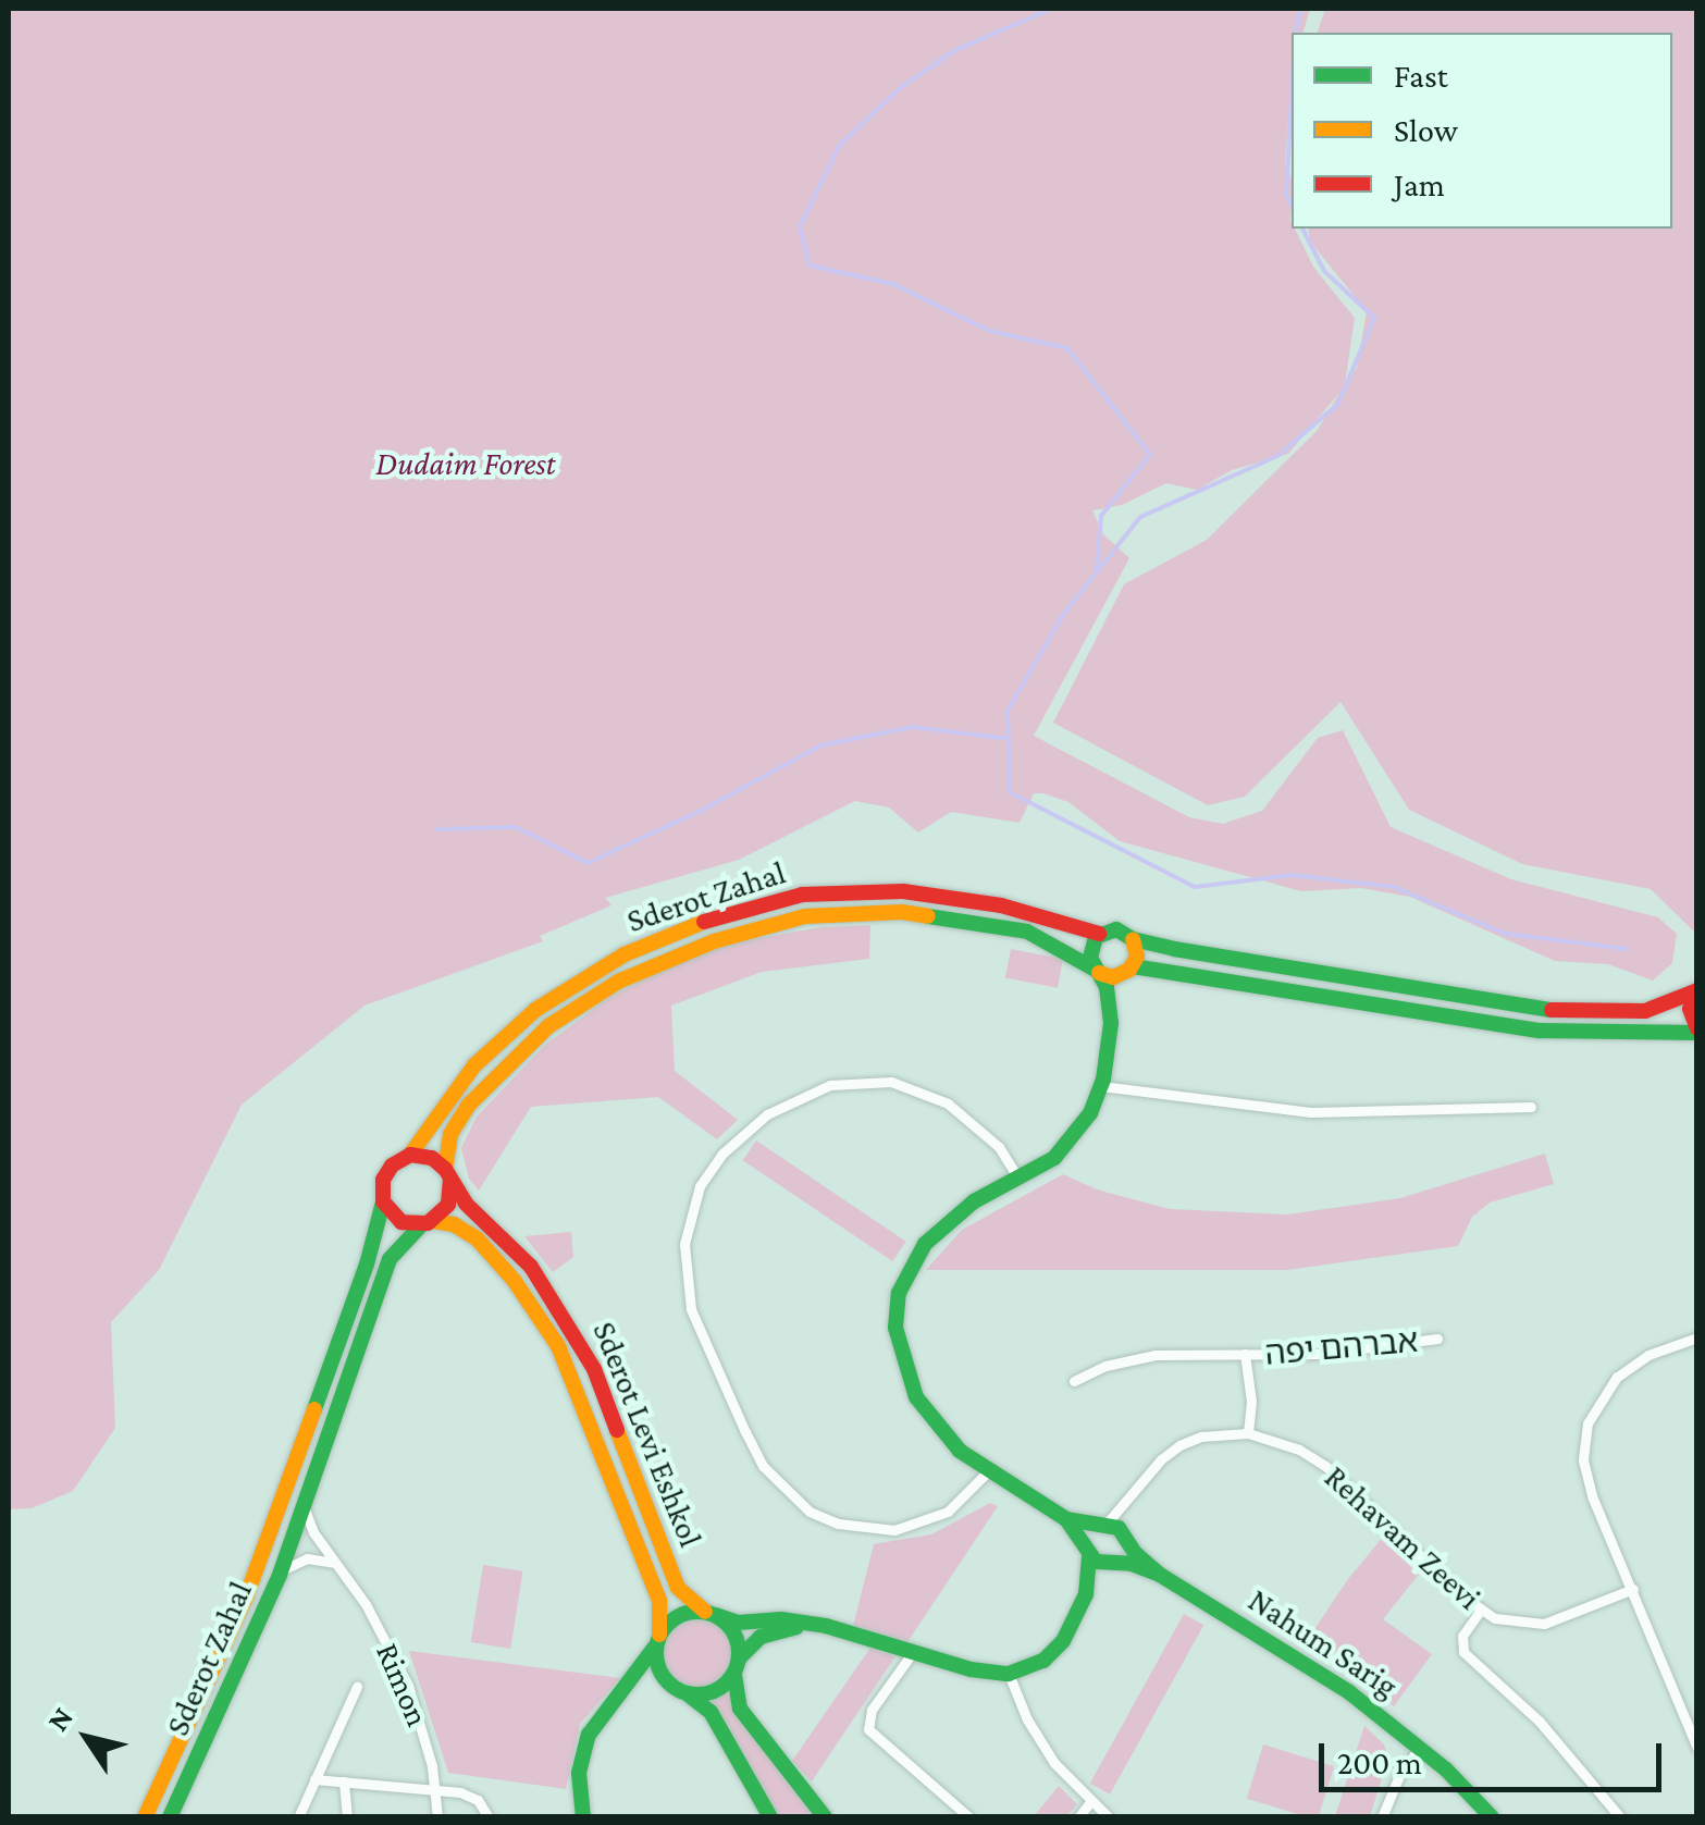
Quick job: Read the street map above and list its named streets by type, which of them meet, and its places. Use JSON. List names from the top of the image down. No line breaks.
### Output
{"streets":{"main road":["Sderot Zahal","Sderot Levi Eshkol","Nahum Sarig"],"street":["אברהם יפה","Rehavam Zeevi","Rimon"]},"crossings":[["Sderot Zahal","Sderot Levi Eshkol"],["Sderot Zahal","Rimon"],["אברהם יפה","Rehavam Zeevi"],["Rehavam Zeevi","Nahum Sarig"]],"parks":["Dudaim Forest"],"legend":["Fast","Slow","Jam"],"scale_bar":"200 m","north":"top left"}
